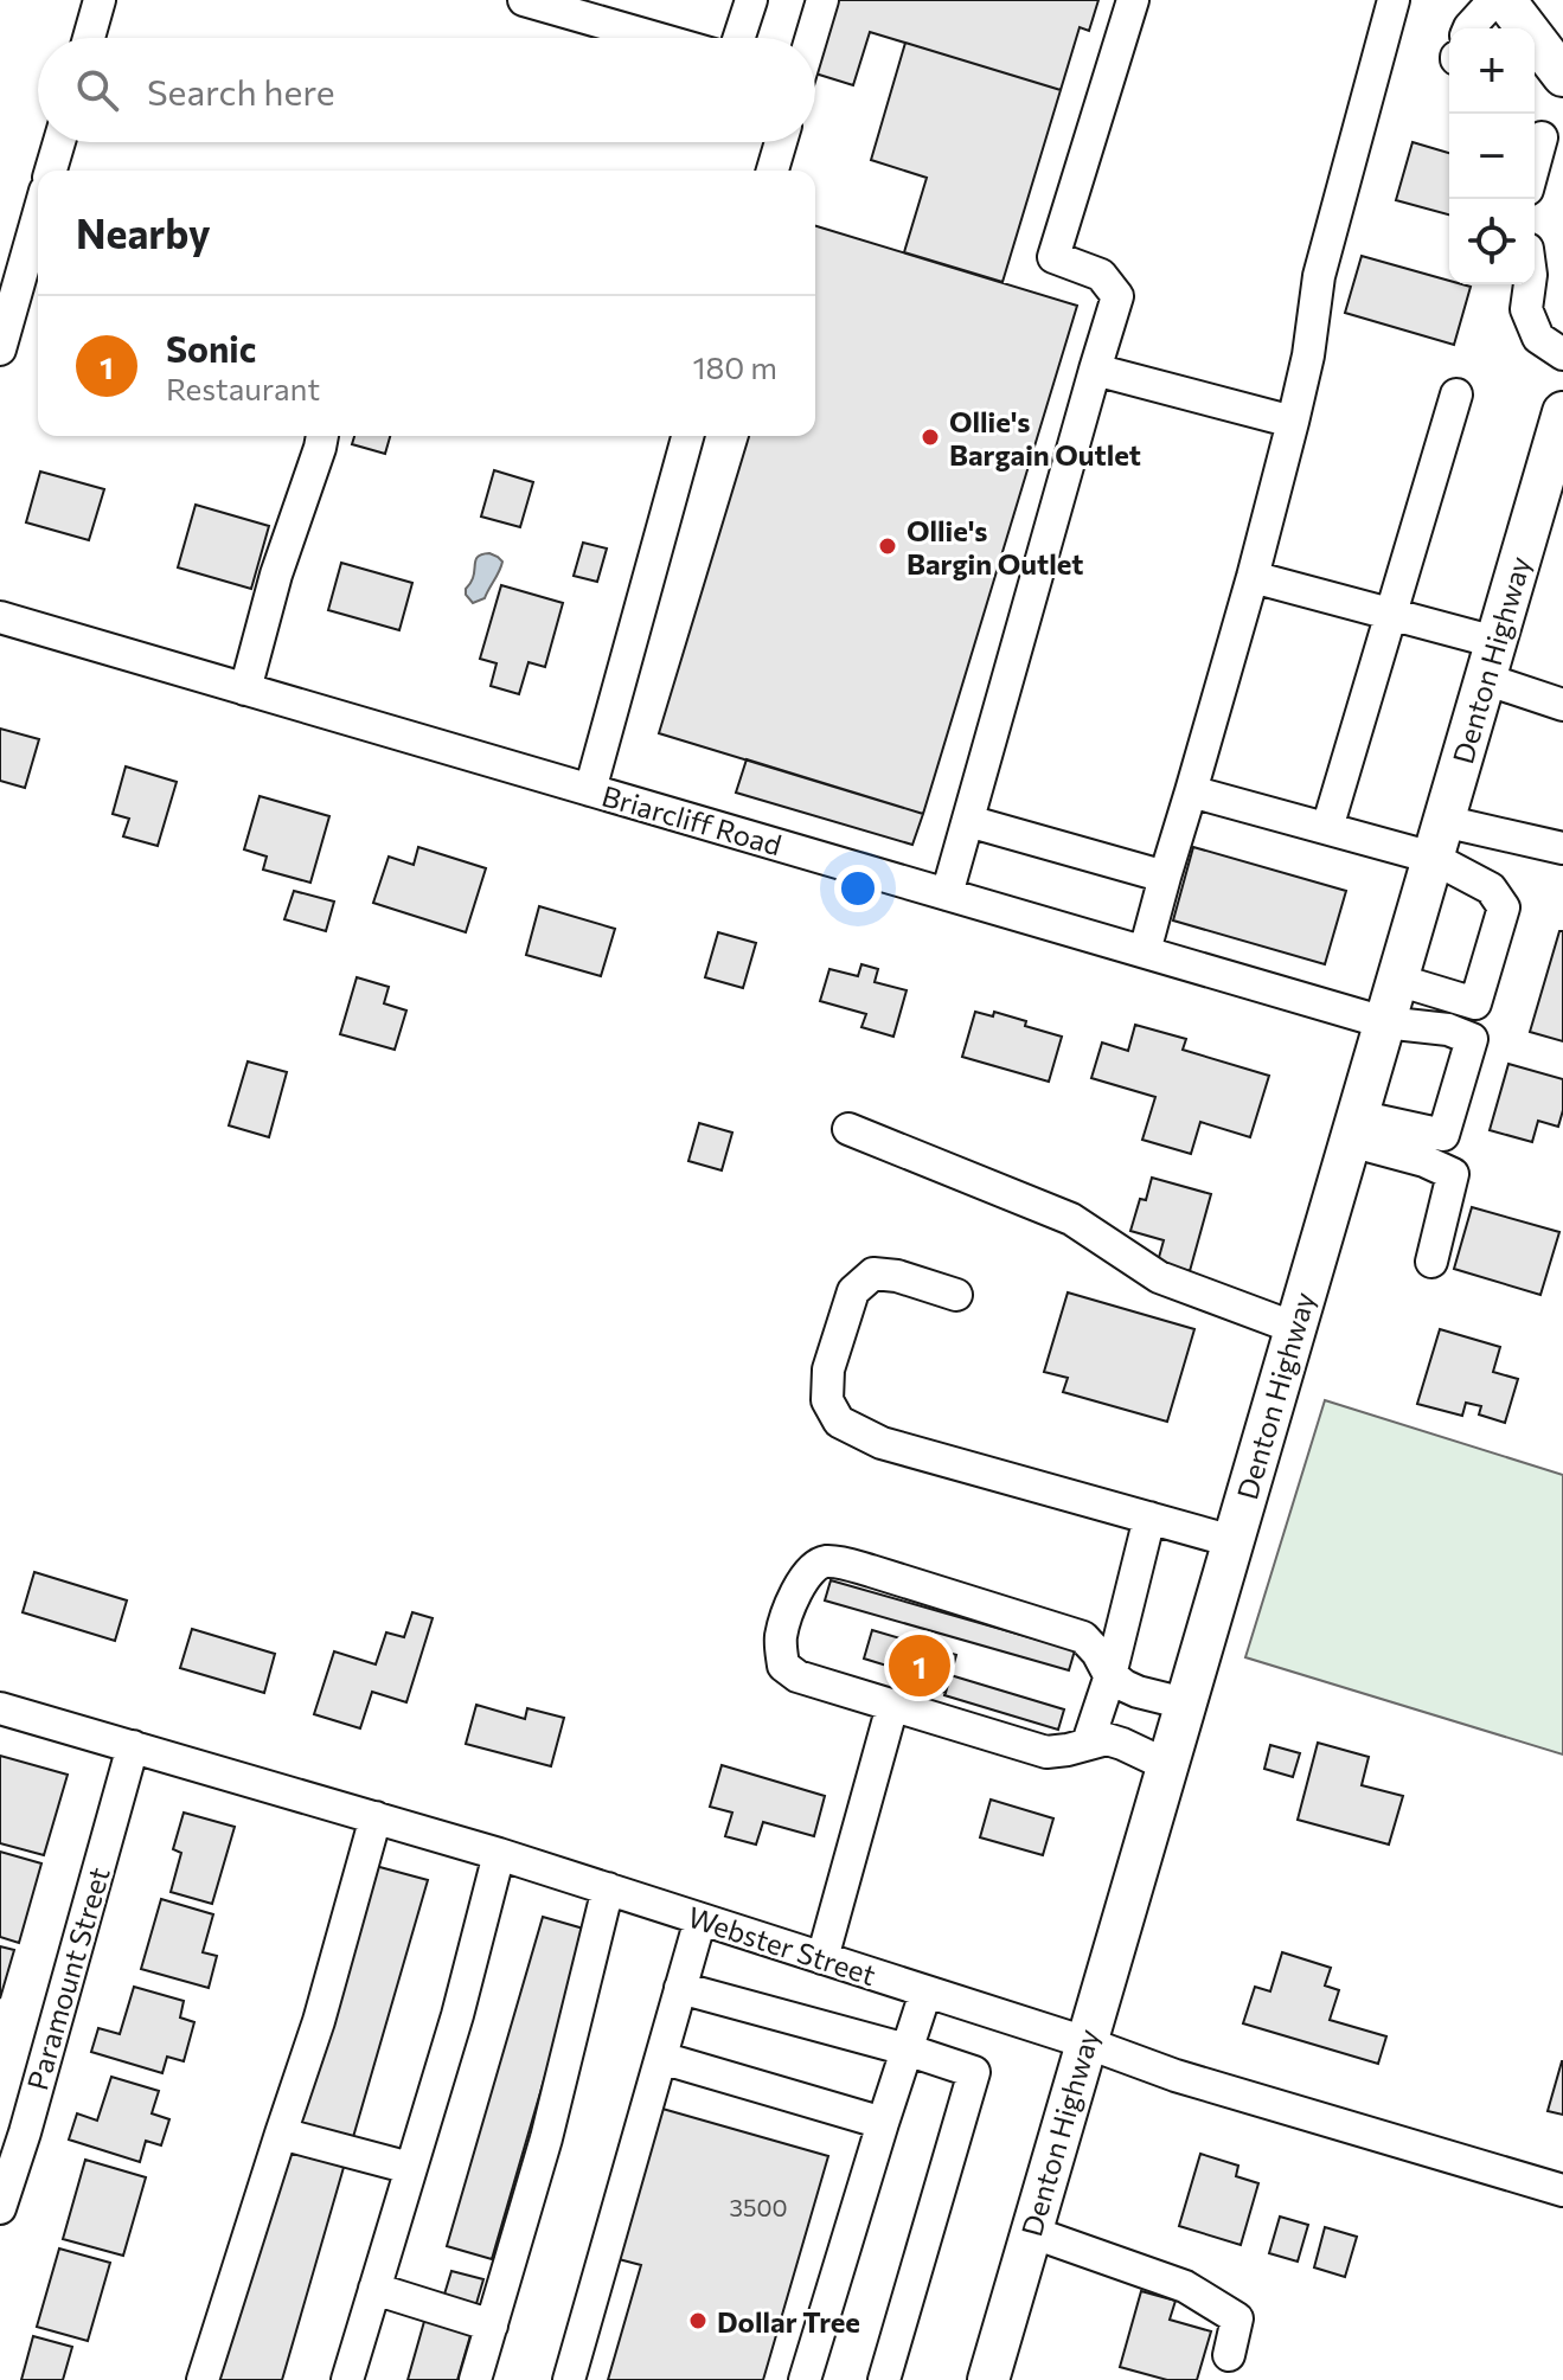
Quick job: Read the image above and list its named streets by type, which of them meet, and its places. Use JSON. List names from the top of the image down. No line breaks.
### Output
{"streets":{"main road":["Denton Highway"],"street":["Briarcliff Road","Webster Street","Paramount Street"]},"crossings":[["Denton Highway","Briarcliff Road"],["Denton Highway","Webster Street"],["Webster Street","Paramount Street"]],"places":["Ollie's Bargain Outlet","Ollie's Bargin Outlet","Dollar Tree"],"house_numbers":["3500"],"page":{"map_buttons":["+","−"],"search":"Search here","heading":"Nearby","list":[{"mark":"1","name":"Sonic","note":"Restaurant","value":"180 m"}],"pins":"1"}}
